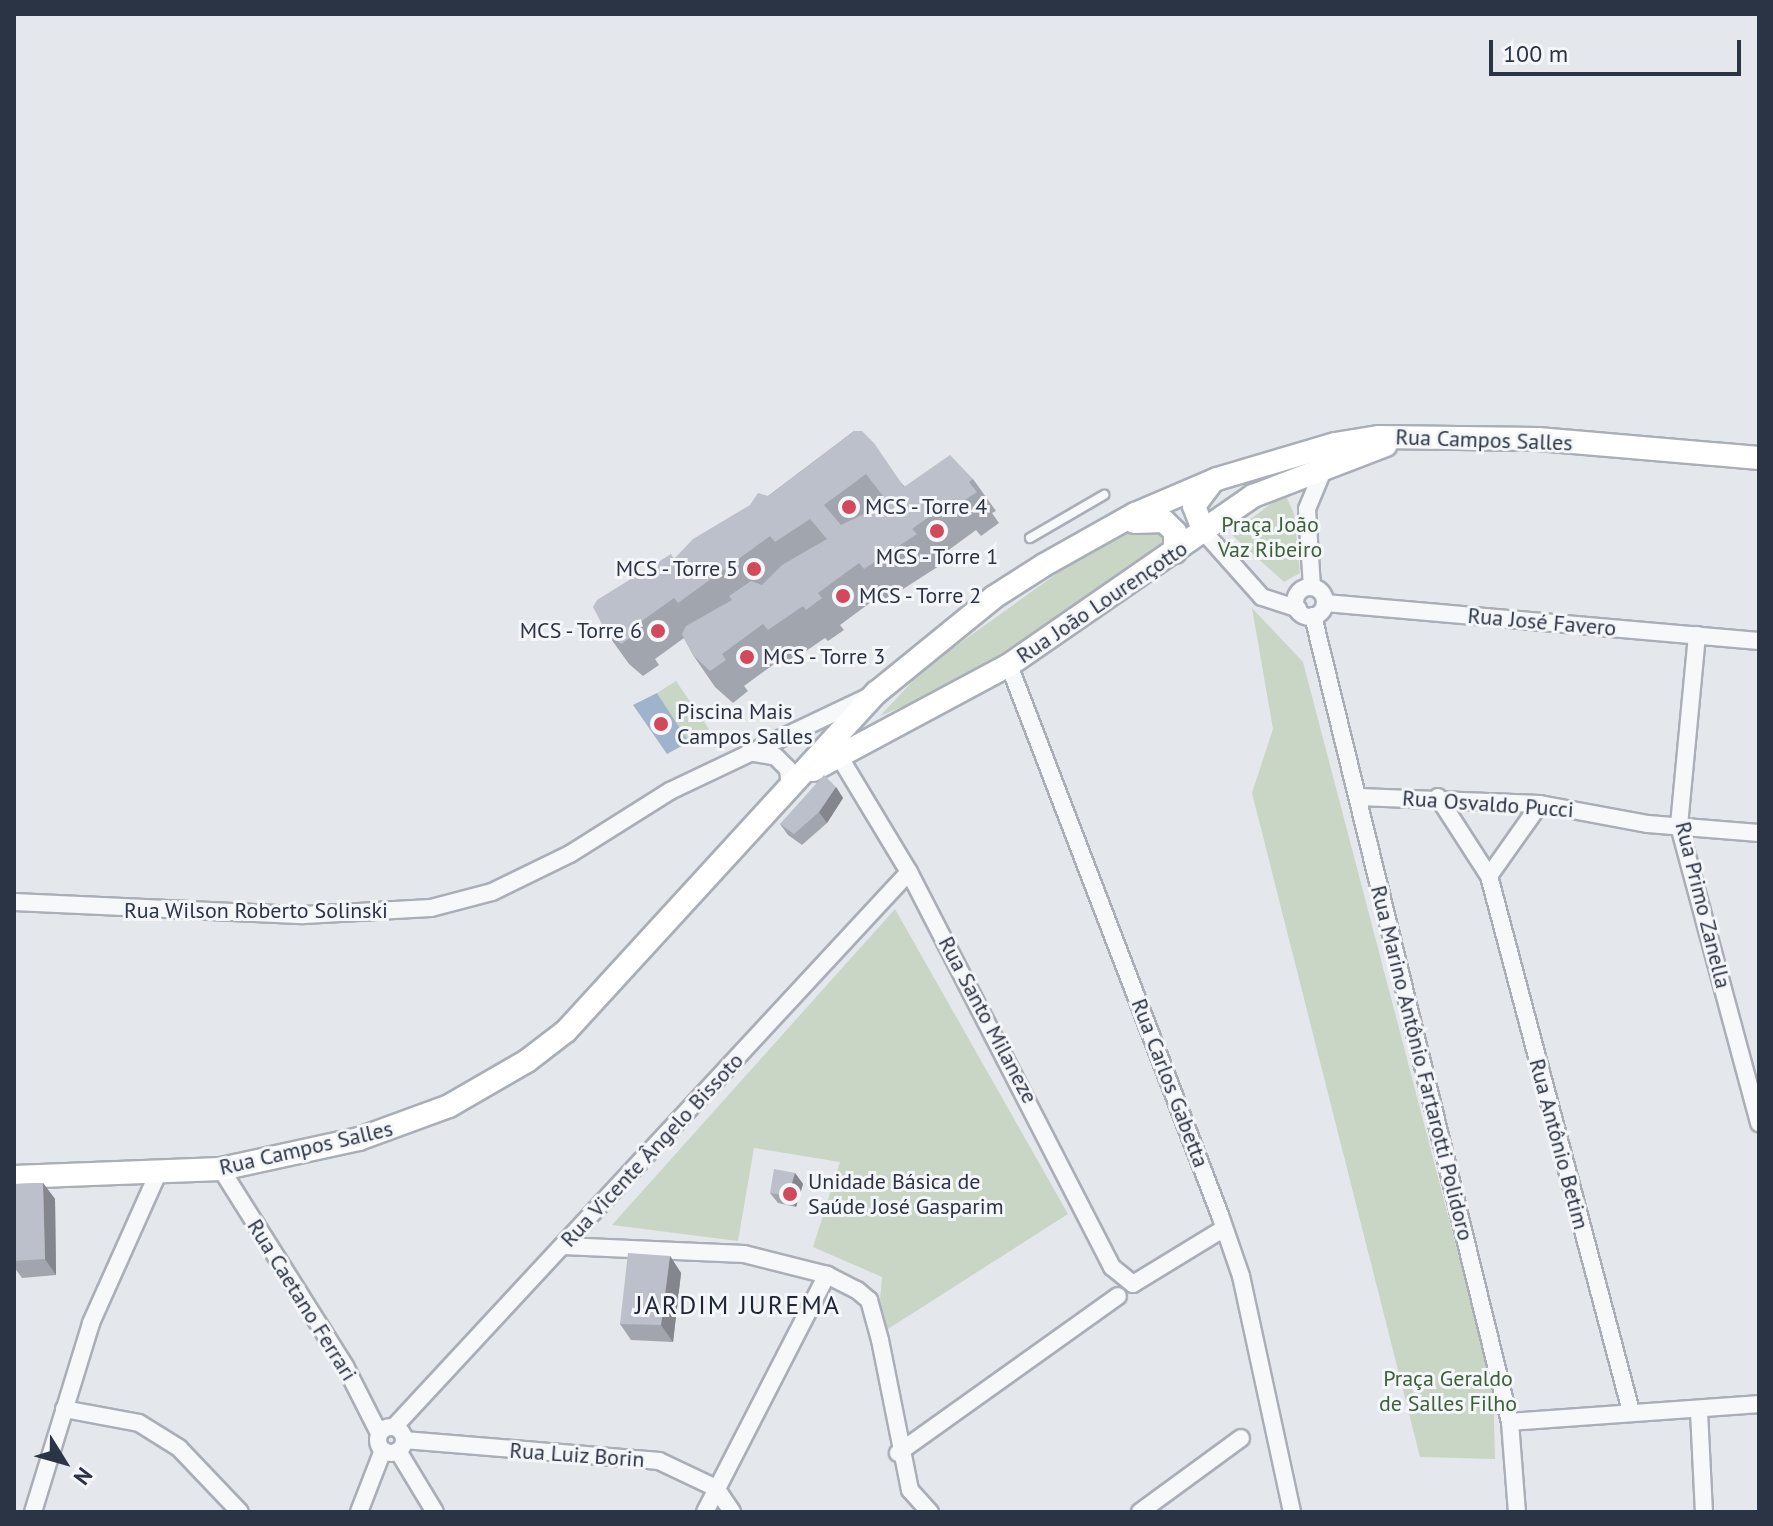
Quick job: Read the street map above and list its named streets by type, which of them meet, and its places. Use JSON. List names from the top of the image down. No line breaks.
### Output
{"streets":{"main road":["Rua Campos Salles","Rua João Lourençotto"],"street":["Rua José Favero","Rua Osvaldo Pucci","Rua Primo Zanella","Rua Wilson Roberto Solinski","Rua Santo Milaneze","Rua Marino Antônio Fartarotti Polidoro","Rua Carlos Gabetta","Rua Antônio Betim","Rua Vicente Ângelo Bissoto","Rua Caetano Ferrari","Rua Luiz Borin"]},"crossings":[["Rua Campos Salles","Rua João Lourençotto"],["Rua Campos Salles","Rua Wilson Roberto Solinski"],["Rua Campos Salles","Rua Santo Milaneze"],["Rua Campos Salles","Rua Caetano Ferrari"],["Rua João Lourençotto","Rua Santo Milaneze"],["Rua João Lourençotto","Rua Carlos Gabetta"],["Rua José Favero","Rua Primo Zanella"],["Rua Osvaldo Pucci","Rua Primo Zanella"],["Rua Osvaldo Pucci","Rua Marino Antônio Fartarotti Polidoro"],["Rua Osvaldo Pucci","Rua Antônio Betim"],["Rua Santo Milaneze","Rua Carlos Gabetta"],["Rua Santo Milaneze","Rua Vicente Ângelo Bissoto"],["Rua Vicente Ângelo Bissoto","Rua Caetano Ferrari"],["Rua Vicente Ângelo Bissoto","Rua Luiz Borin"],["Rua Caetano Ferrari","Rua Luiz Borin"]],"districts":["JARDIM JUREMA"],"parks":["Praça João Vaz Ribeiro","Praça Geraldo de Salles Filho"],"places":["MCS - Torre 4","MCS - Torre 1","MCS - Torre 5","MCS - Torre 2","MCS - Torre 6","MCS - Torre 3","Piscina Mais Campos Salles","Unidade Básica de Saúde José Gasparim"],"scale_bar":"100 m","north":"bottom right"}
